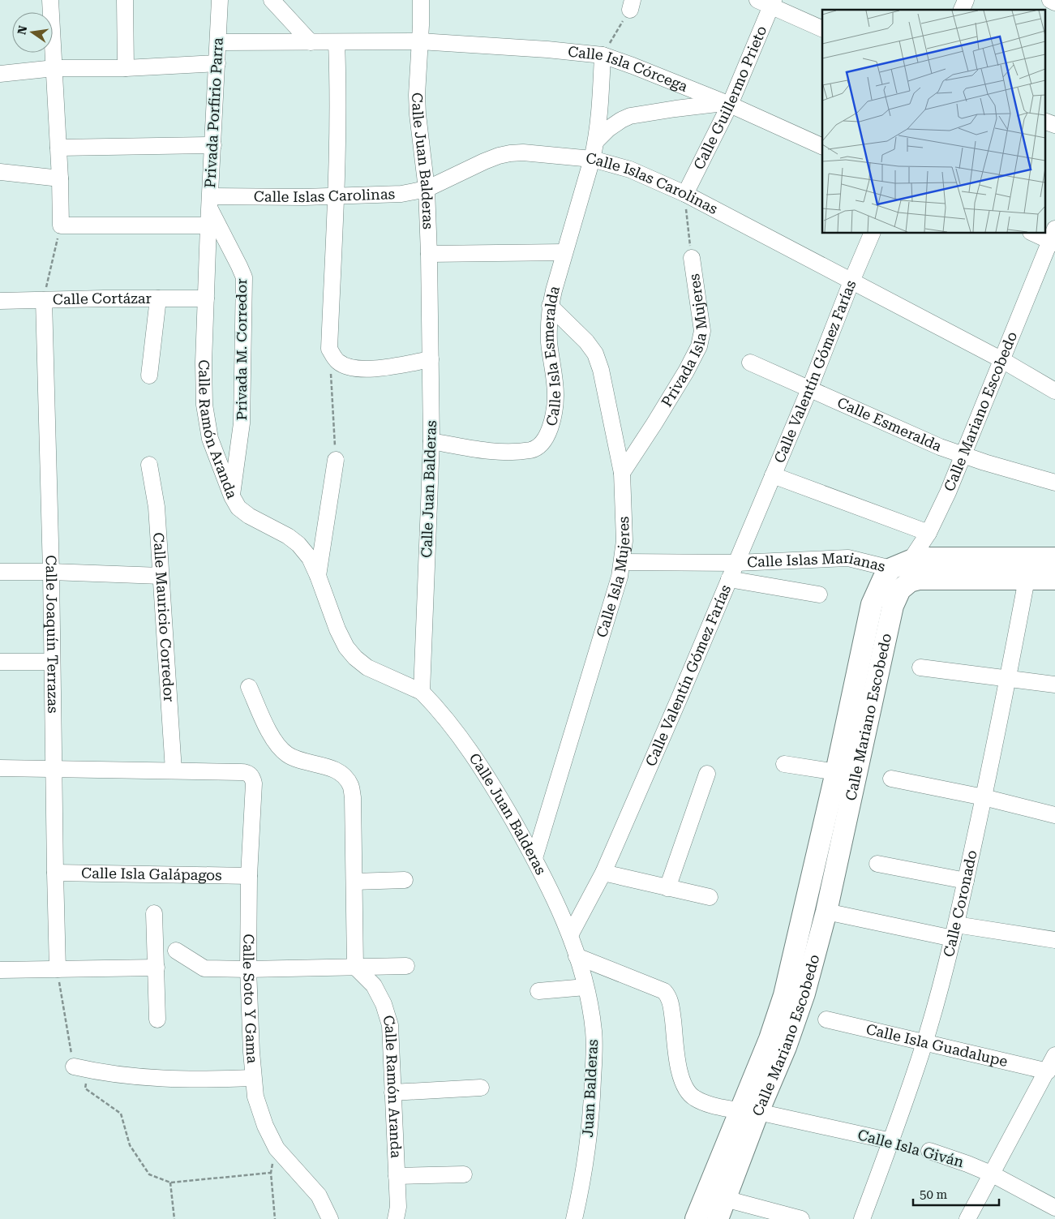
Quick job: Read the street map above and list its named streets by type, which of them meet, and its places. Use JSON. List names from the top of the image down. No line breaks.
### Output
{"streets":{"main road":["Calle Mariano Escobedo","Calle Islas Marianas"],"street":["Calle Isla Córcega","Calle Guillermo Prieto","Privada Porfirio Parra","Calle Juan Balderas","Calle Islas Carolinas","Calle Cortázar","Privada Isla Mujeres","Privada M. Corredor","Calle Isla Esmeralda","Calle Valentín Gómez Farías","Calle Esmeralda","Calle Ramón Aranda","Calle Isla Mujeres","Calle Mauricio Corredor","Calle Joaquín Terrazas","Calle Isla Galápagos","Calle Coronado","Calle Soto Y Gama","Calle Isla Guadalupe","Juan Balderas","Calle Isla Giván"]},"crossings":[["Calle Isla Córcega","Calle Guillermo Prieto"],["Calle Isla Córcega","Privada Porfirio Parra"],["Calle Isla Córcega","Calle Juan Balderas"],["Calle Isla Córcega","Calle Isla Esmeralda"],["Calle Guillermo Prieto","Calle Islas Carolinas"],["Calle Guillermo Prieto","Privada Isla Mujeres"],["Privada Porfirio Parra","Calle Islas Carolinas"],["Privada Porfirio Parra","Privada M. Corredor"],["Privada Porfirio Parra","Calle Ramón Aranda"],["Calle Juan Balderas","Calle Islas Carolinas"],["Calle Juan Balderas","Calle Isla Esmeralda"],["Calle Juan Balderas","Calle Valentín Gómez Farías"],["Calle Juan Balderas","Calle Ramón Aranda"],["Calle Juan Balderas","Calle Isla Mujeres"],["Calle Juan Balderas","Juan Balderas"],["Calle Islas Carolinas","Privada Isla Mujeres"],["Calle Islas Carolinas","Privada M. Corredor"],["Calle Islas Carolinas","Calle Isla Esmeralda"],["Calle Islas Carolinas","Calle Valentín Gómez Farías"],["Calle Islas Carolinas","Calle Mariano Escobedo"],["Calle Cortázar","Calle Ramón Aranda"],["Calle Cortázar","Calle Joaquín Terrazas"],["Privada Isla Mujeres","Calle Isla Mujeres"],["Privada M. Corredor","Calle Ramón Aranda"],["Calle Isla Esmeralda","Calle Isla Mujeres"],["Calle Valentín Gómez Farías","Calle Esmeralda"],["Calle Valentín Gómez Farías","Calle Islas Marianas"],["Calle Valentín Gómez Farías","Juan Balderas"],["Calle Mariano Escobedo","Calle Esmeralda"],["Calle Mariano Escobedo","Calle Islas Marianas"],["Calle Mariano Escobedo","Calle Isla Giván"],["Calle Islas Marianas","Calle Isla Mujeres"],["Calle Islas Marianas","Calle Coronado"],["Calle Mauricio Corredor","Calle Soto Y Gama"],["Calle Joaquín Terrazas","Calle Isla Galápagos"],["Calle Isla Galápagos","Calle Soto Y Gama"],["Calle Coronado","Calle Isla Guadalupe"],["Calle Coronado","Calle Isla Giván"],["Juan Balderas","Calle Isla Giván"]],"scale_bar":"50 m","north":"left"}
